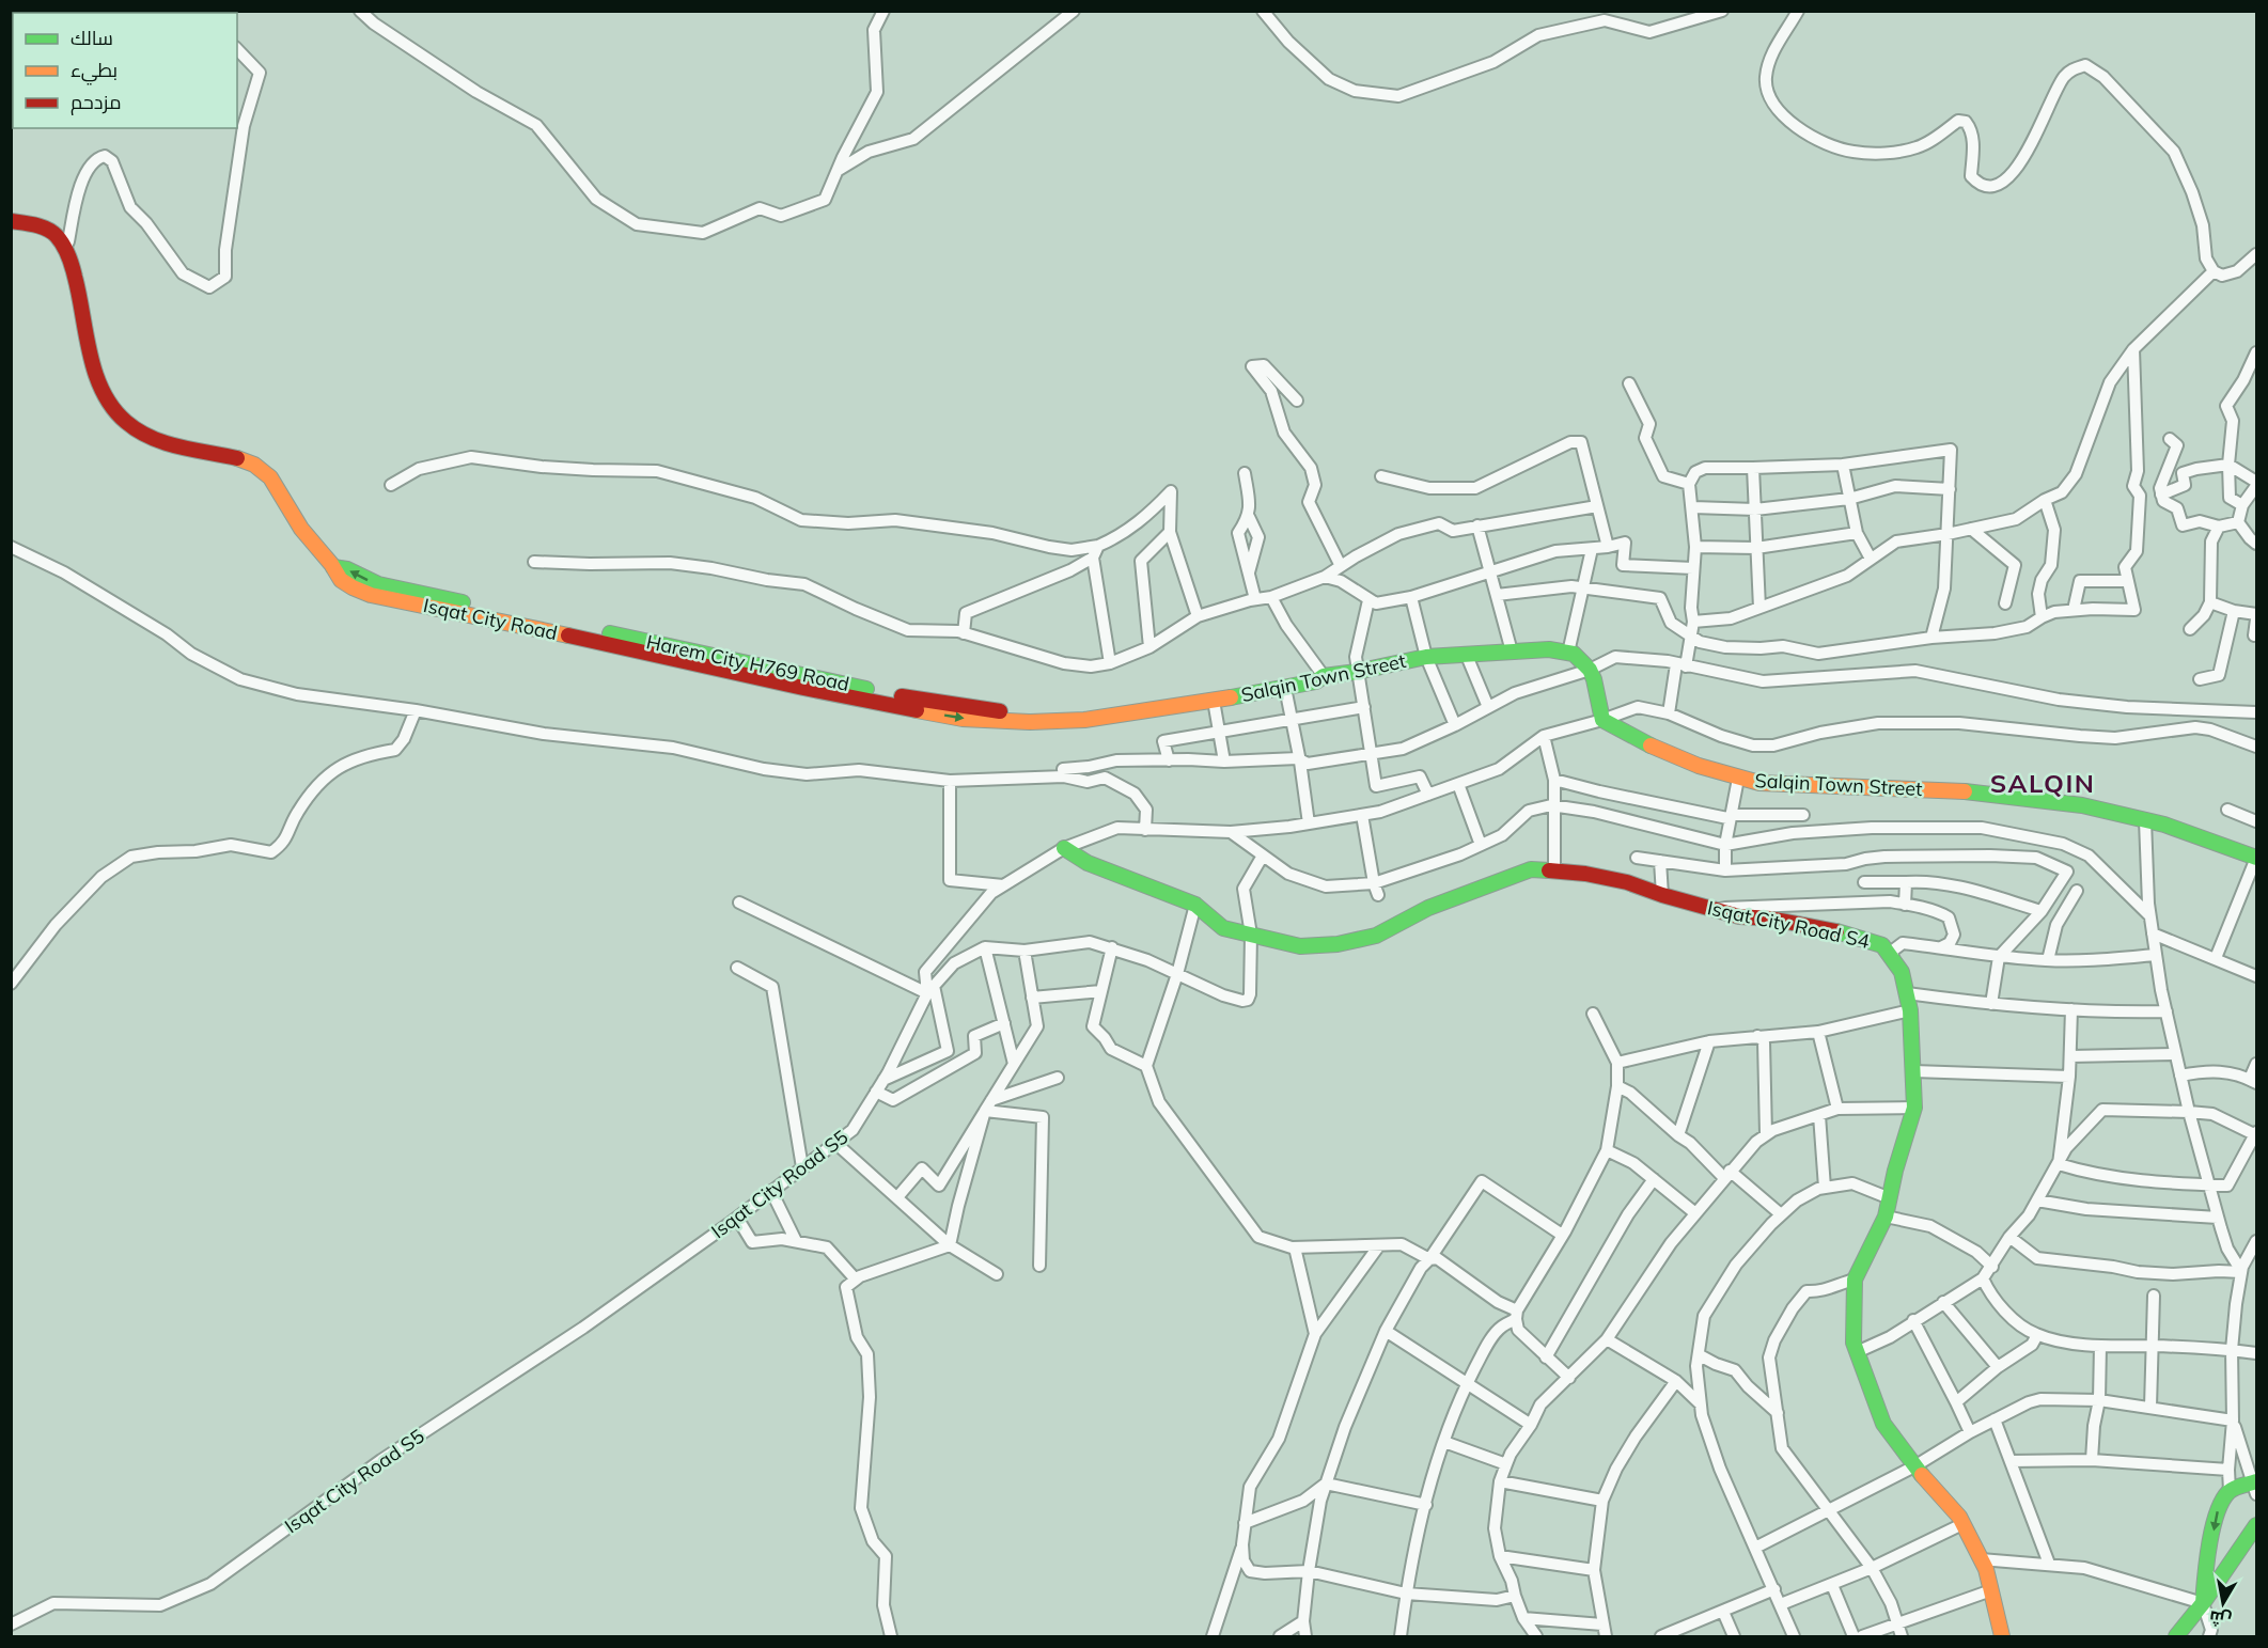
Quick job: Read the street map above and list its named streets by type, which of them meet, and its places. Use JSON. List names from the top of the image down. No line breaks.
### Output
{"streets":{"main road":["Harem City H769 Road","Salqin Town Street","Isqat City Road S4"],"street":["Isqat City Road S5"]},"crossings":[["Harem City H769 Road","Salqin Town Street"],["Salqin Town Street","Isqat City Road S5"],["Isqat City Road S4","Isqat City Road S5"]],"districts":["SALQIN"],"legend":["سالك","بطيء","مزدحم"],"north":"bottom"}
